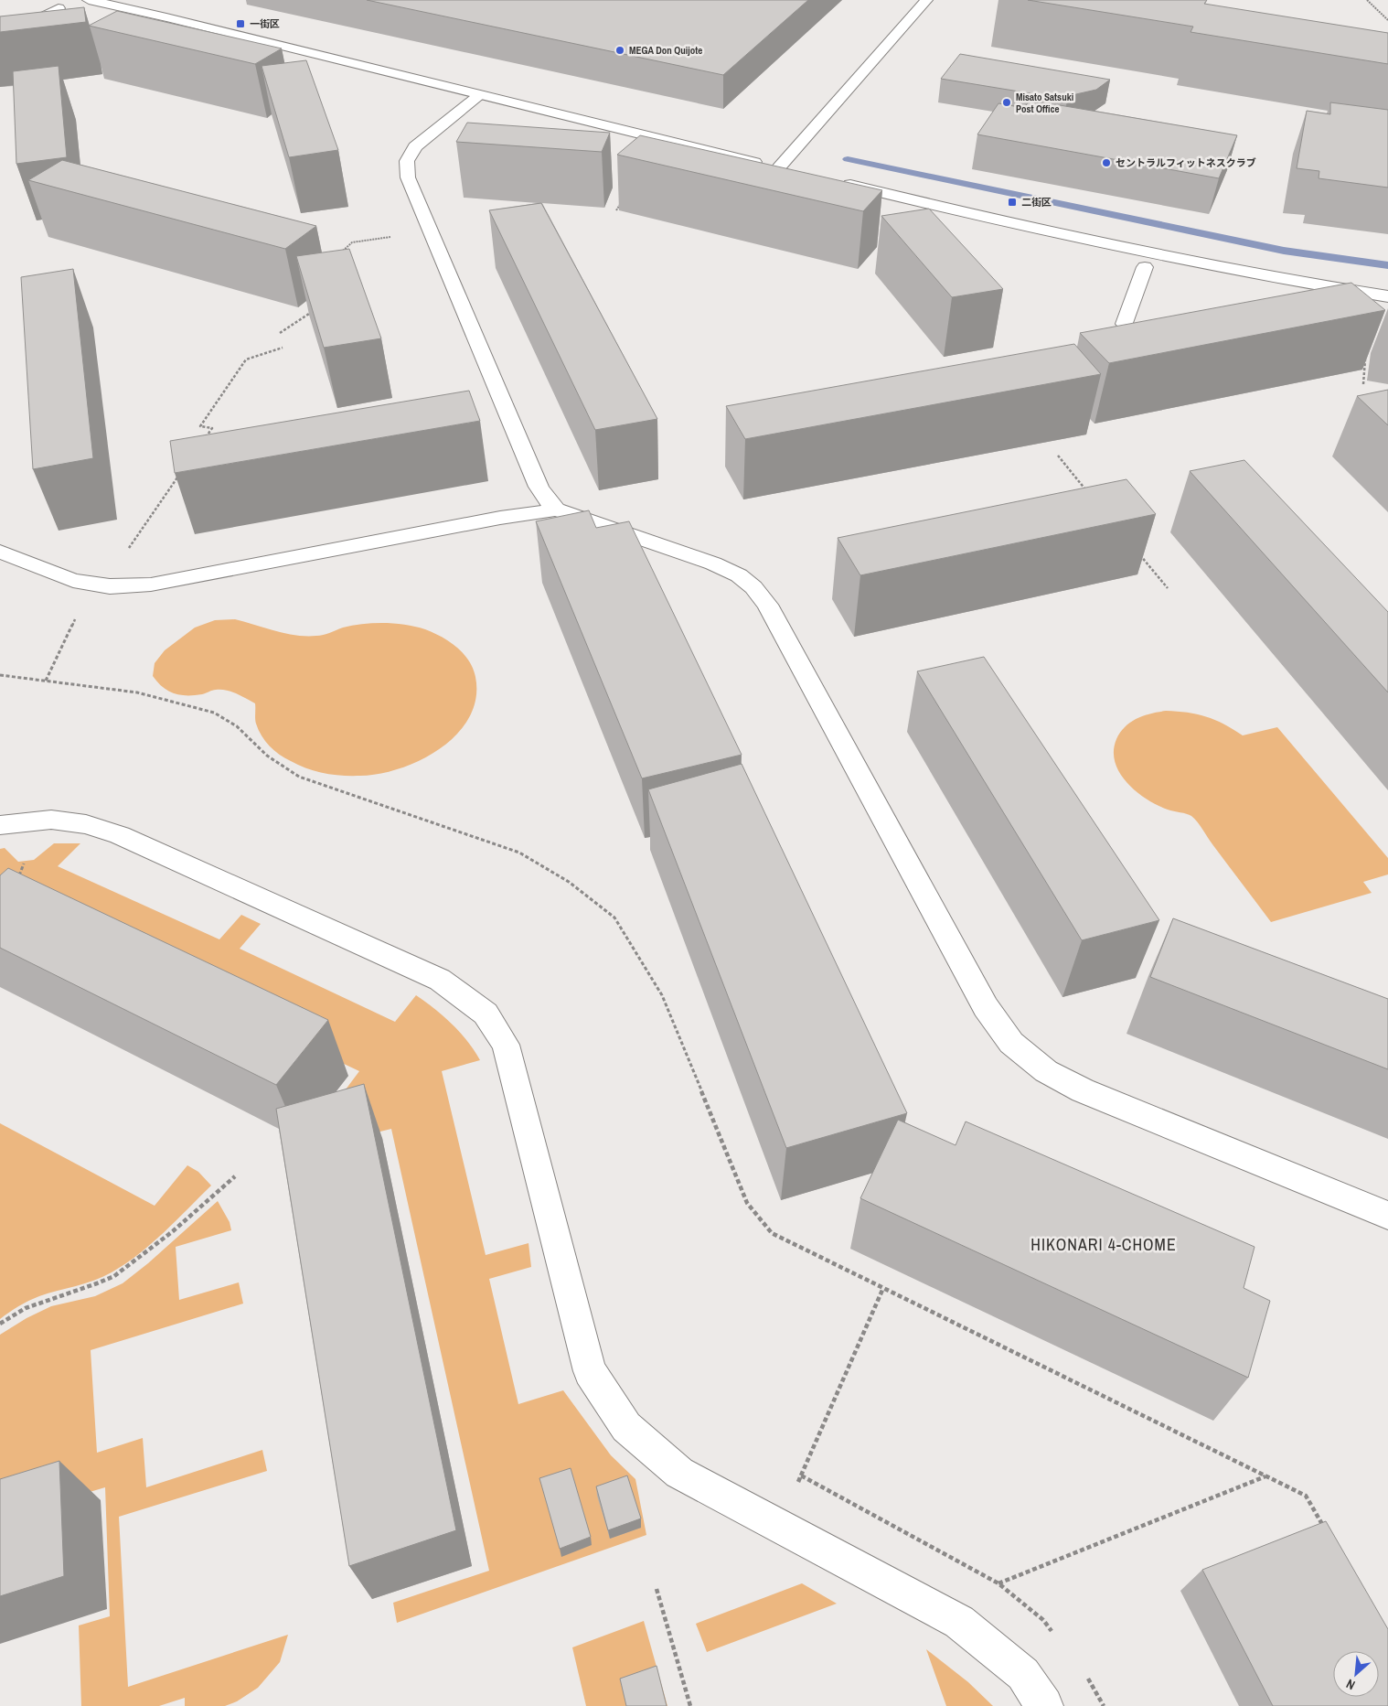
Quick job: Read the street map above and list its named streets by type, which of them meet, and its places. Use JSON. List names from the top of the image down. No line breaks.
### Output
{"districts":["HIKONARI 4-CHOME"],"places":{"transit":["一街区","二街区"],"other":["MEGA Don Quijote","Misato Satsuki Post Office","セントラルフィットネスクラブ"]},"north":"bottom left"}
